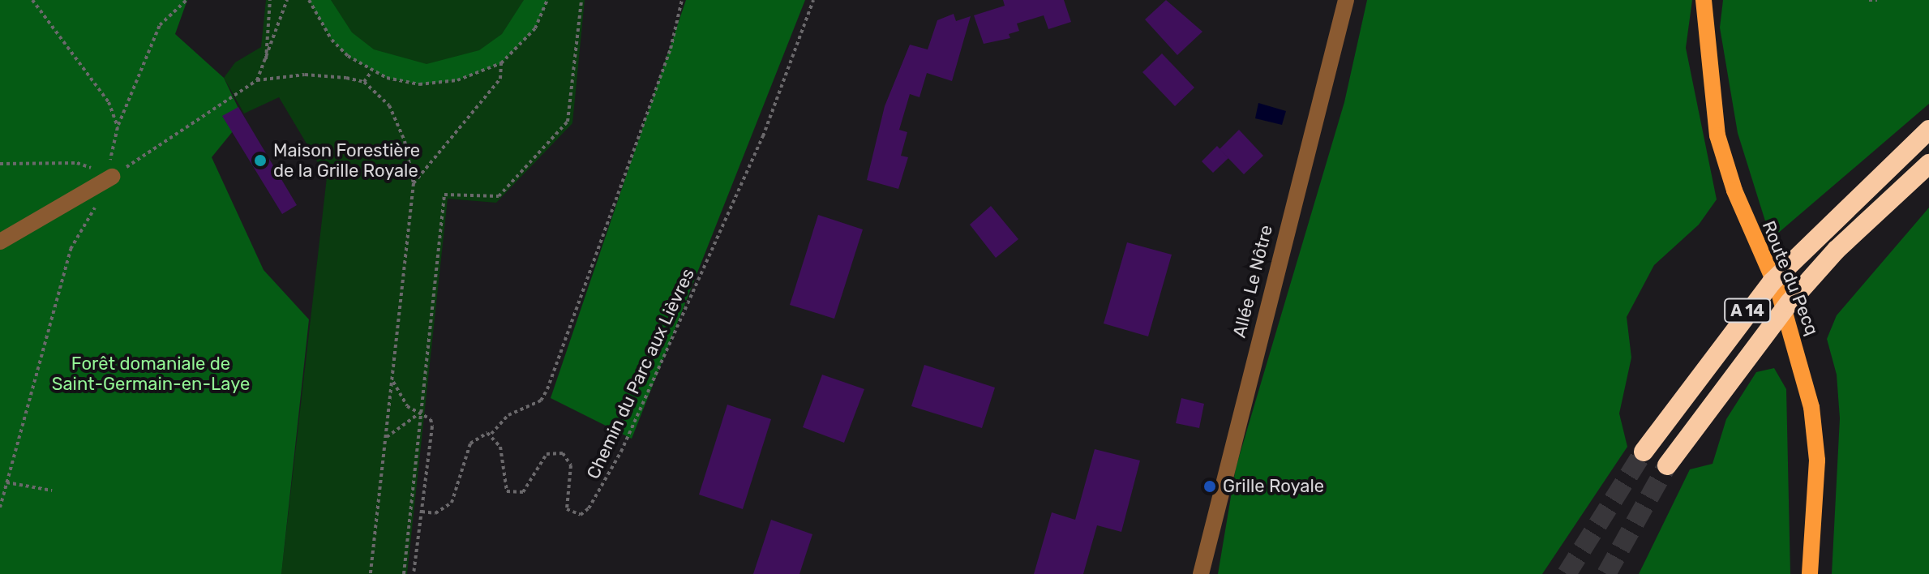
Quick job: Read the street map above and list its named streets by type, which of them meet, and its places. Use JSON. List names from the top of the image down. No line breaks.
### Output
{"streets":{"highway":["A 14"],"main road":["Route du Pecq"],"street":["Allée Le Nôtre"],"path":["Chemin du Parc aux Lièvres"]},"parks":["Forêt domaniale de Saint-Germain-en-Laye"],"places":["Maison Forestière de la Grille Royale","Grille Royale"]}
